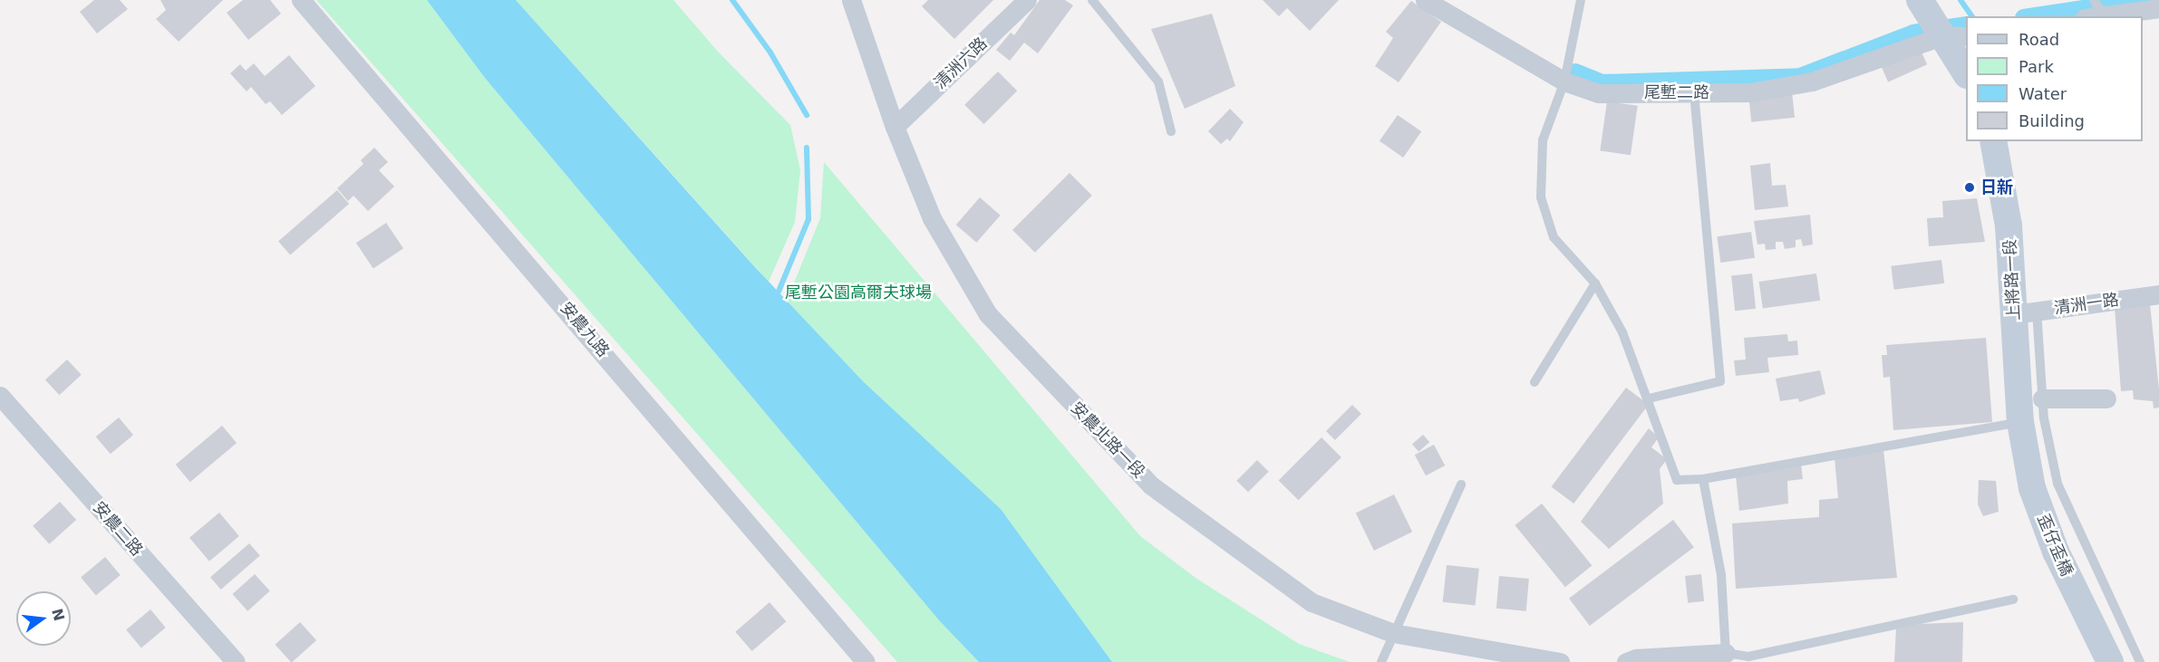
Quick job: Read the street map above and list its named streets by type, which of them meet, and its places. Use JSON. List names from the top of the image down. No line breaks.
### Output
{"streets":{"main road":["上將路一段","歪仔歪橋"],"street":["清洲六路","尾塹二路","清洲一路","安農九路","安農北路一段","安農二路"]},"crossings":[["清洲六路","安農北路一段"],["上將路一段","清洲一路"],["上將路一段","歪仔歪橋"]],"parks":["尾塹公園高爾夫球場"],"places":["日新"],"legend":["Road","Park","Water","Building"],"north":"right"}
